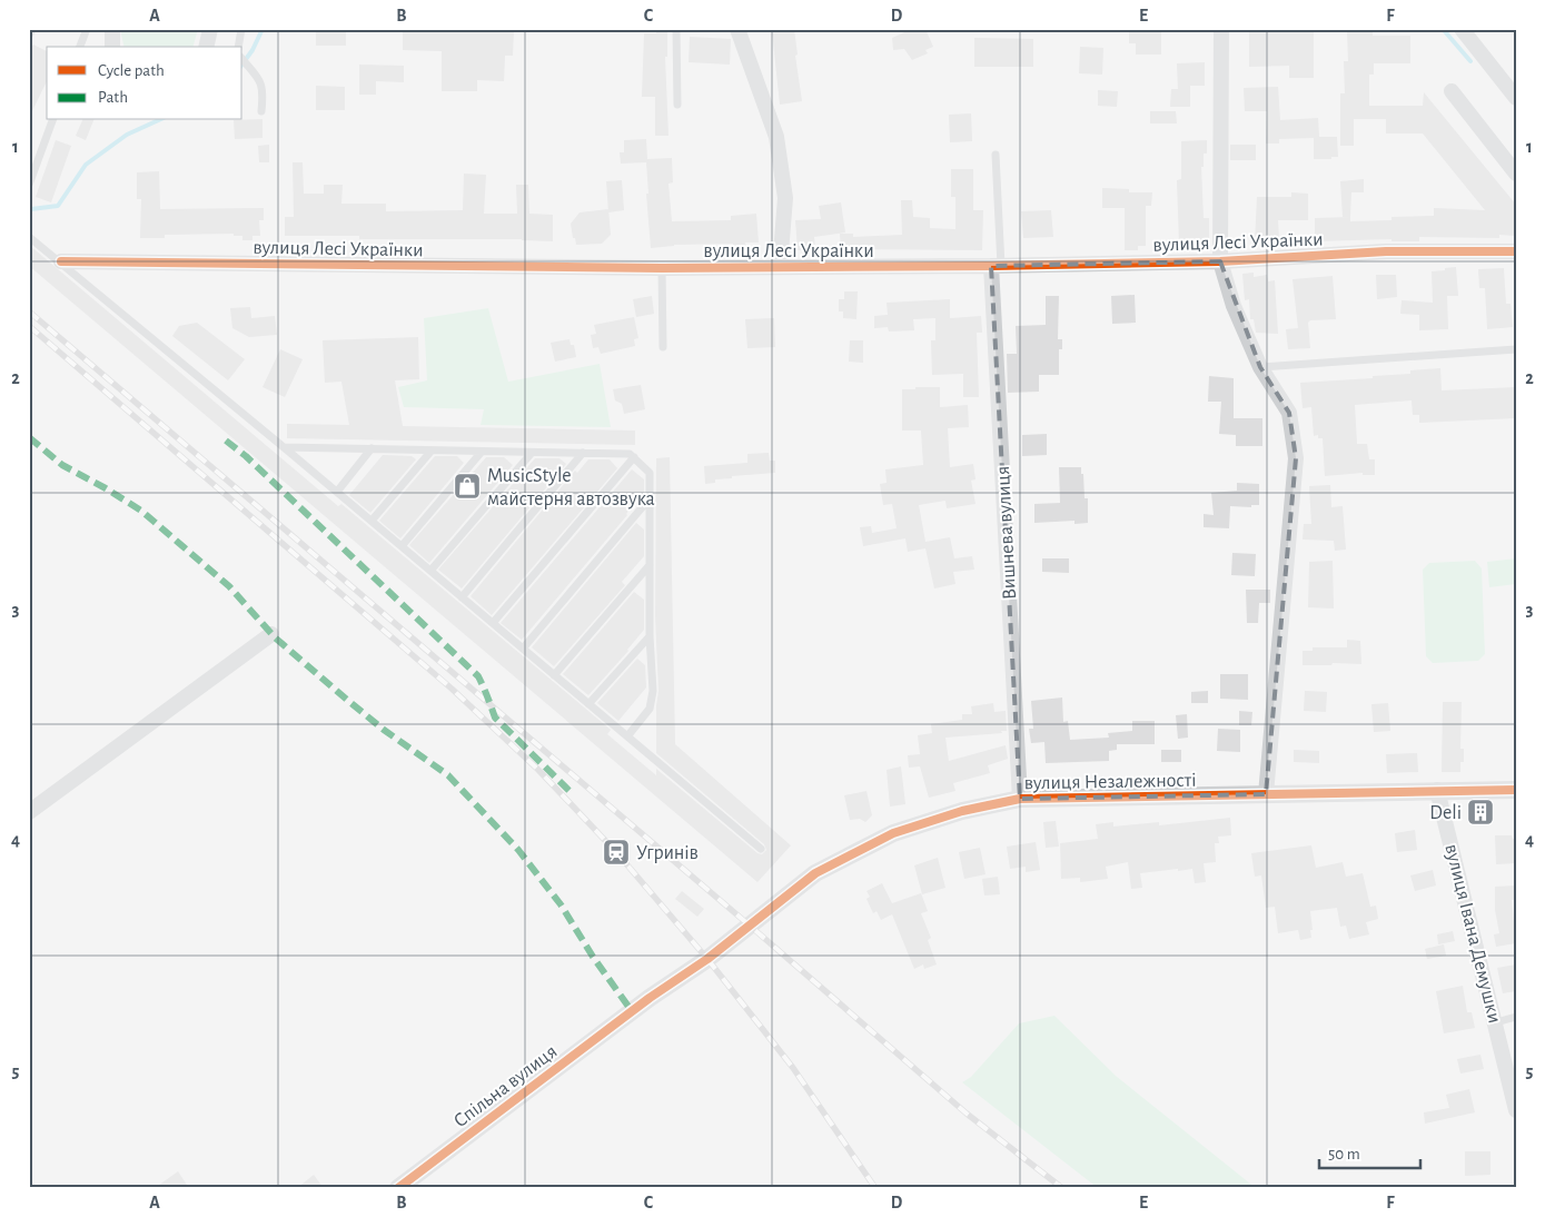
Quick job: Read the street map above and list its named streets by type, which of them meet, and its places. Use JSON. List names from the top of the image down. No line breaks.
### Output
{"streets":{"street":["вулиця Лесі Українки","Вишнева вулиця","вулиця Незалежності","вулиця Івана Демушки","Спільна вулиця"]},"crossings":[["вулиця Лесі Українки","Вишнева вулиця"],["Вишнева вулиця","вулиця Незалежності"],["вулиця Незалежності","вулиця Івана Демушки"],["вулиця Незалежності","Спільна вулиця"]],"places":{"shop":["MusicStyle майстерня автозвука"],"building":["Deli"],"station":["Угринів"]},"legend":["Cycle path","Path"],"scale_bar":"50 m","grid":{"columns":["A","B","C","D","E","F"],"rows":["1","2","3","4","5"]}}
